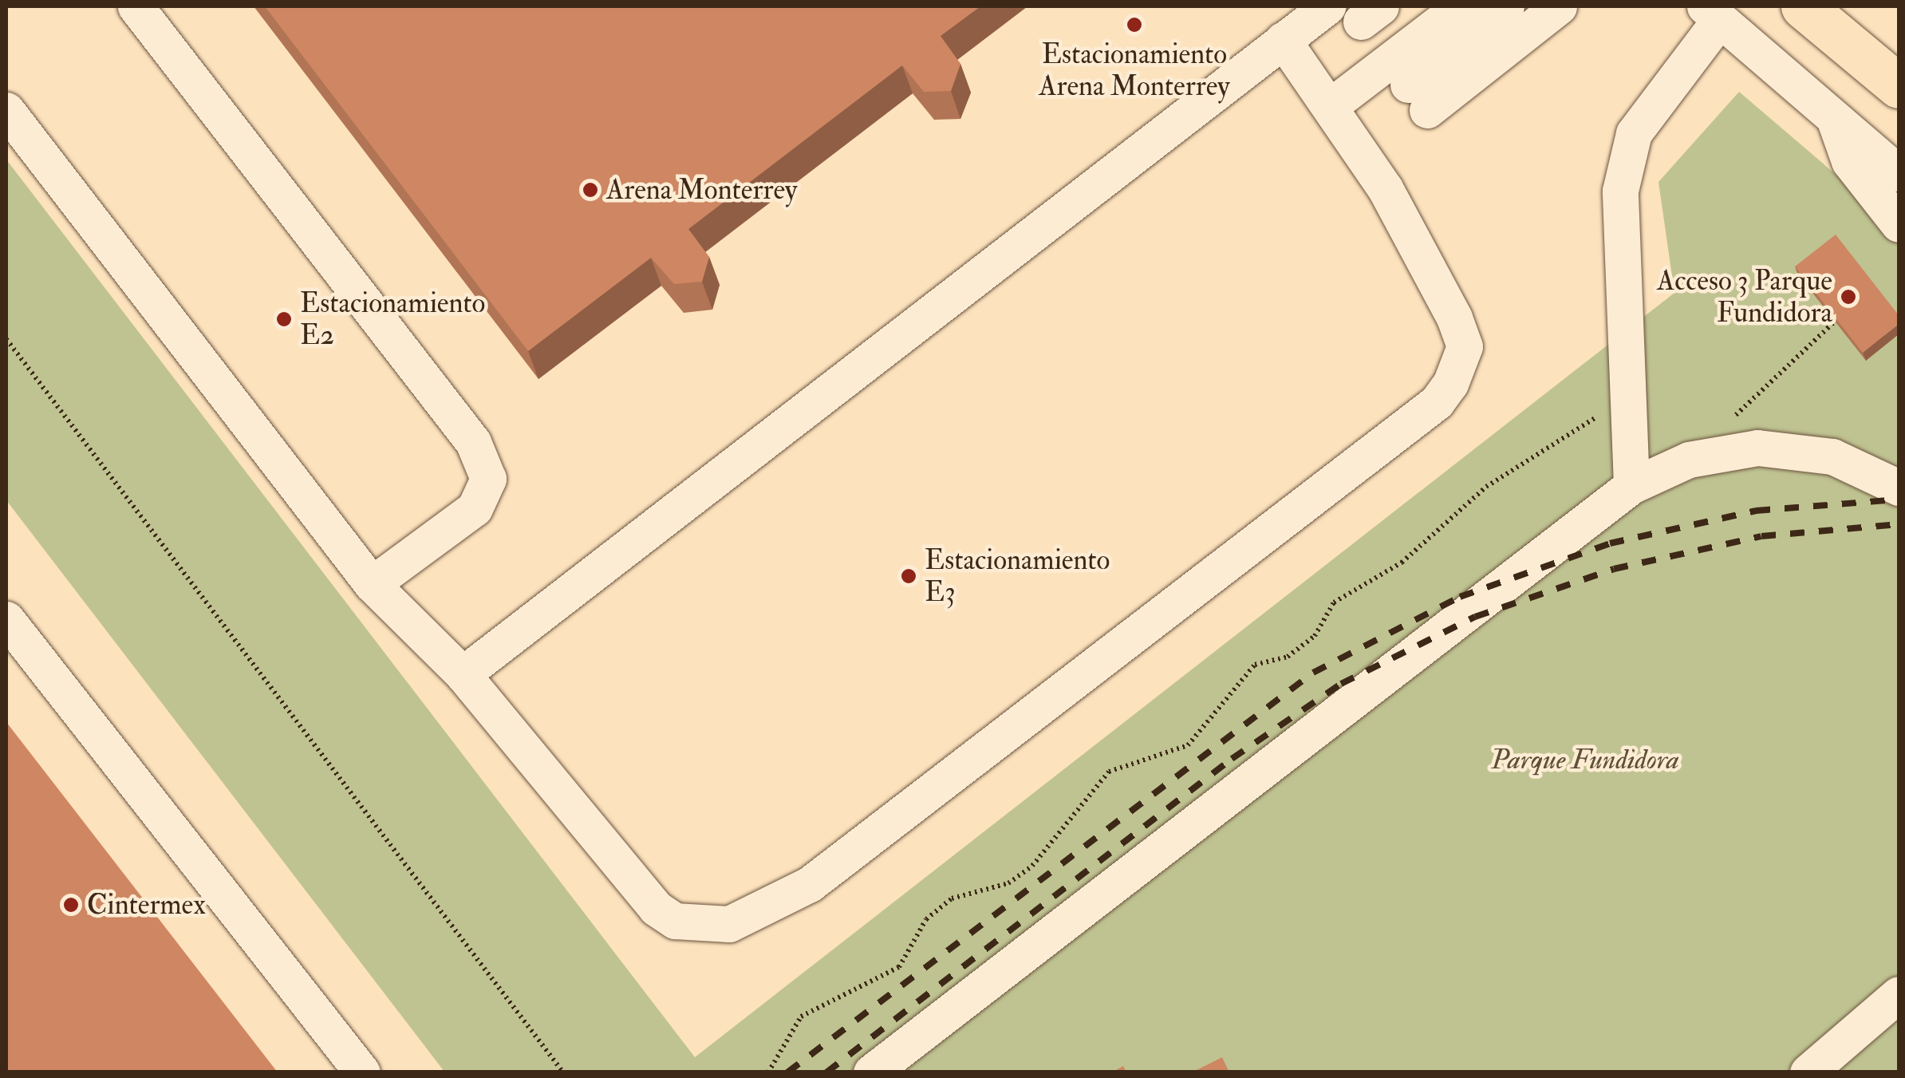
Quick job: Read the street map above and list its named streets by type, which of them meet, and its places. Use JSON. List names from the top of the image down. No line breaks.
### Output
{"parks":["Parque Fundidora"],"places":["Estacionamiento Arena Monterrey","Arena Monterrey","Acceso 3 Parque Fundidora","Estacionamiento E2","Estacionamiento E3","Cintermex"]}
